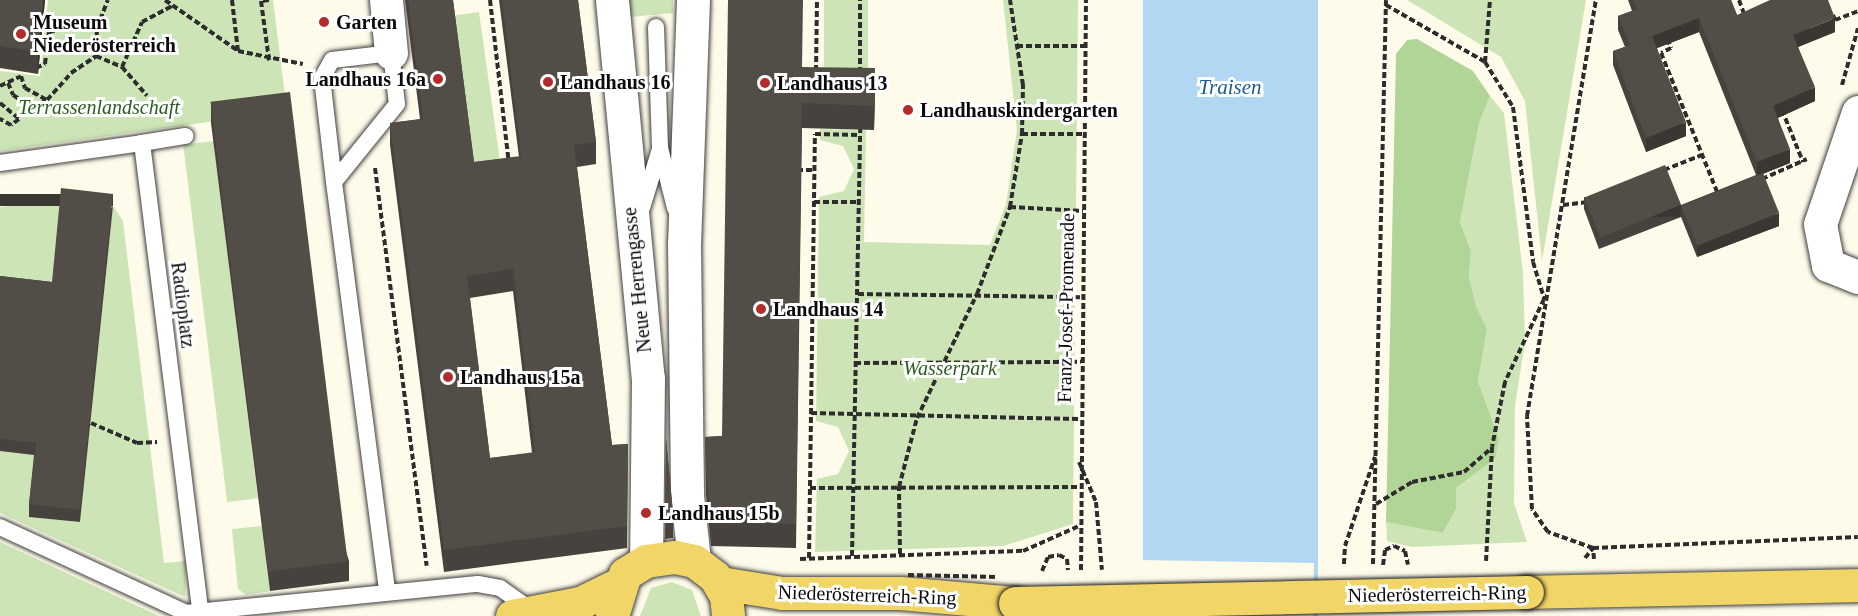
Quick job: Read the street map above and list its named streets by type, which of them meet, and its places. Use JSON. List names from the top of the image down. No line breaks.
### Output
{"streets":{"main road":["Niederösterreich-Ring"],"street":["Neue Herrengasse"],"lane":["Radioplatz"],"path":["Franz-Josef-Promenade"]},"water":["Traisen"],"parks":["Terrassenlandschaft","Wasserpark"],"places":["Garten","Museum Niederösterreich","Landhaus 16a","Landhaus 16","Landhaus 13","Landhauskindergarten","Landhaus 14","Landhaus 15a","Landhaus 15b"]}
